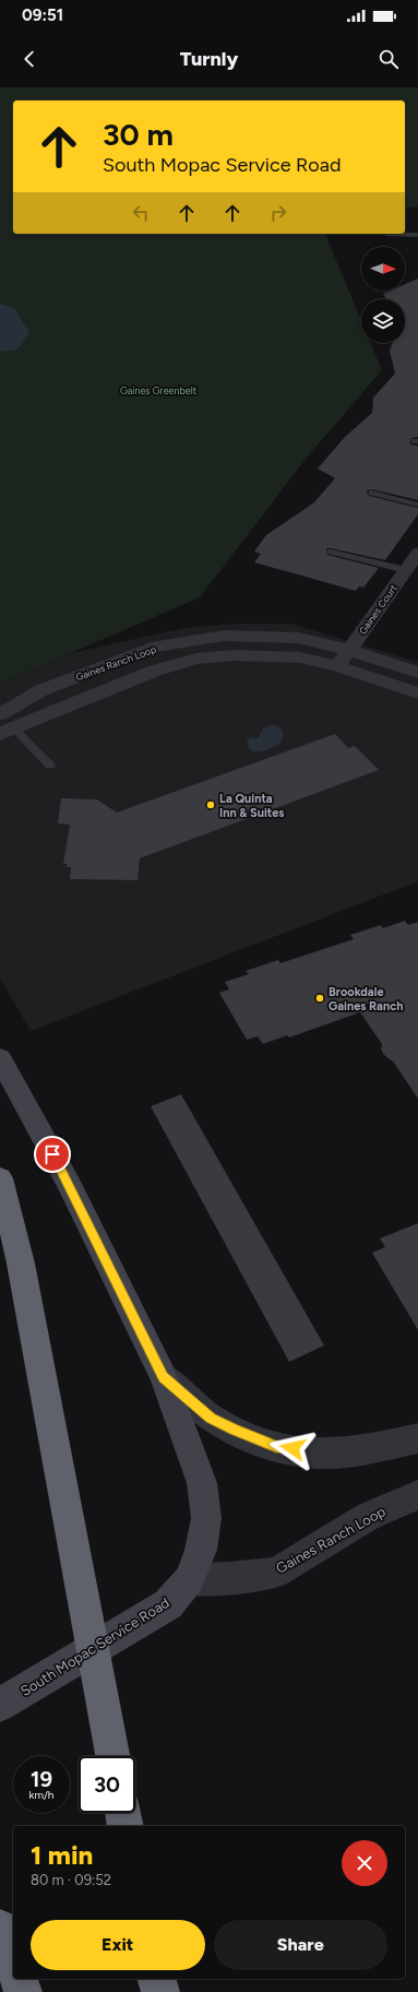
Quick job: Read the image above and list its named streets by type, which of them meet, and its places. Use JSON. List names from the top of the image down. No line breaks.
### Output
{"streets":{"main road":["South Mopac Service Road"],"street":["Gaines Court","Gaines Ranch Loop"]},"crossings":[["Gaines Court","Gaines Ranch Loop"],["Gaines Ranch Loop","South Mopac Service Road"]],"parks":["Gaines Greenbelt"],"places":["La Quinta Inn & Suites","Brookdale Gaines Ranch"],"north":"right","page":{"status":"09:51","header":"Turnly","turn":["30 m","South Mopac Service Road"],"speed":"19 km/h","limit":"30","heading":["1 min","80 m · 09:52"],"buttons":["Exit","Share"]}}
